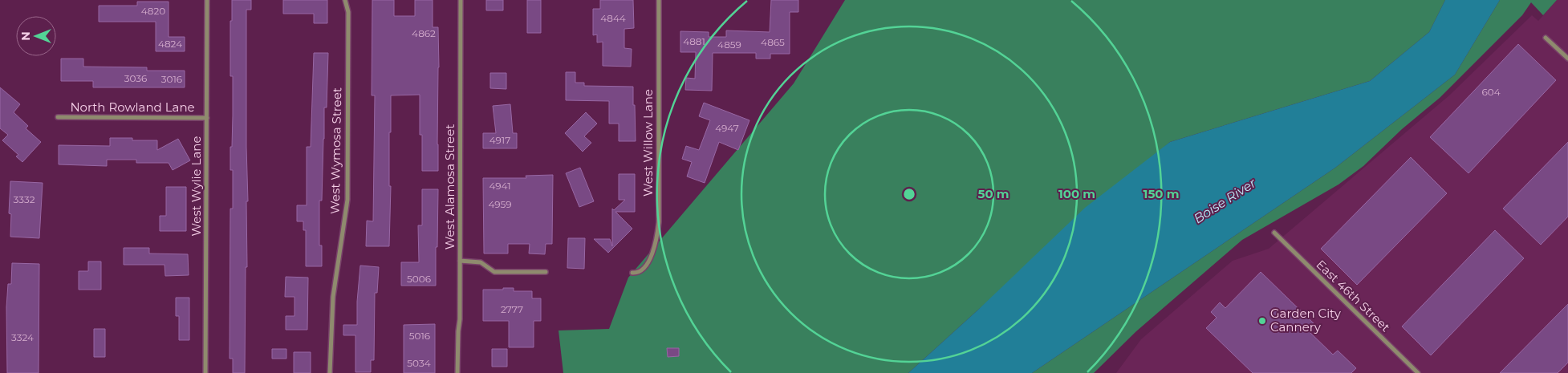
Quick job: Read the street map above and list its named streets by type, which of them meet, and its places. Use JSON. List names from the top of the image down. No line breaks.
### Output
{"streets":{"street":["North Rowland Lane","West Willow Lane","West Wymosa Street","West Wylie Lane","West Alamosa Street","East 46th Street"]},"crossings":[["North Rowland Lane","West Wylie Lane"]],"water":["Boise River"],"places":["Garden City Cannery"],"house_numbers":["4820","4844","4862","4881","4865","4824","4859","3036","3016","604","4947","4917","4941","3332","4959","5006","2777","5016","3324","5034"],"north":"left","rings":["50 m","100 m","150 m"]}
